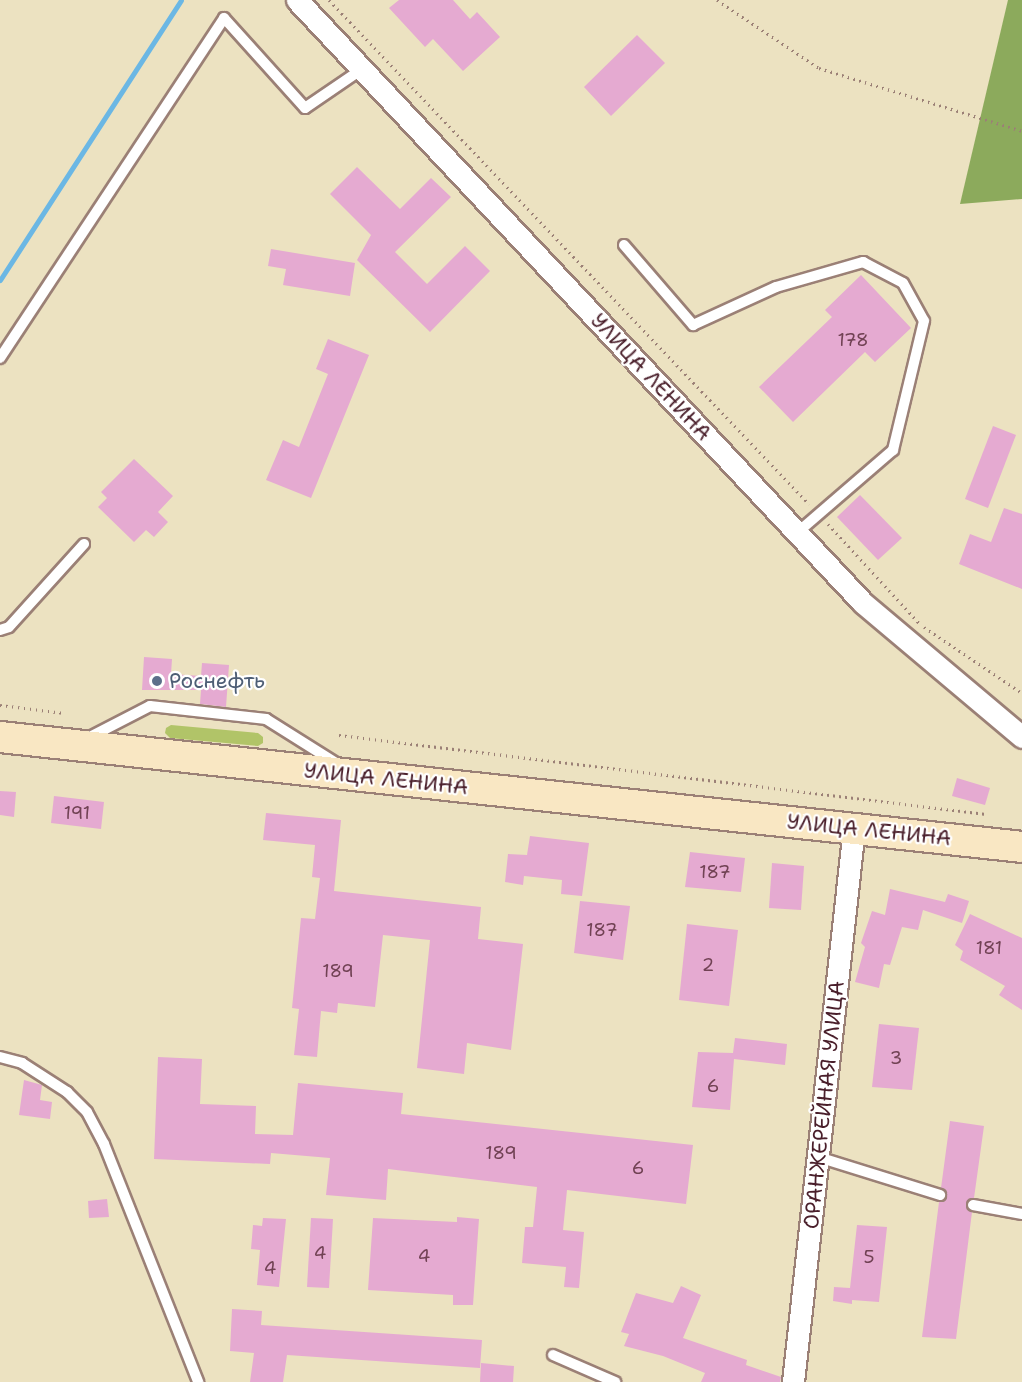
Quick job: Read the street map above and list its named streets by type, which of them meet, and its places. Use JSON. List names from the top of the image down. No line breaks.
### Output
{"streets":{"main road":["УЛИЦА ЛЕНИНА"],"street":["ОРАНЖЕРЕЙНАЯ УЛИЦА"]},"crossings":[["УЛИЦА ЛЕНИНА","ОРАНЖЕРЕЙНАЯ УЛИЦА"]],"places":["Роснефть"],"house_numbers":["178","191","187","187","181","2","189","3","6","189","6","4","4","5","4"]}
